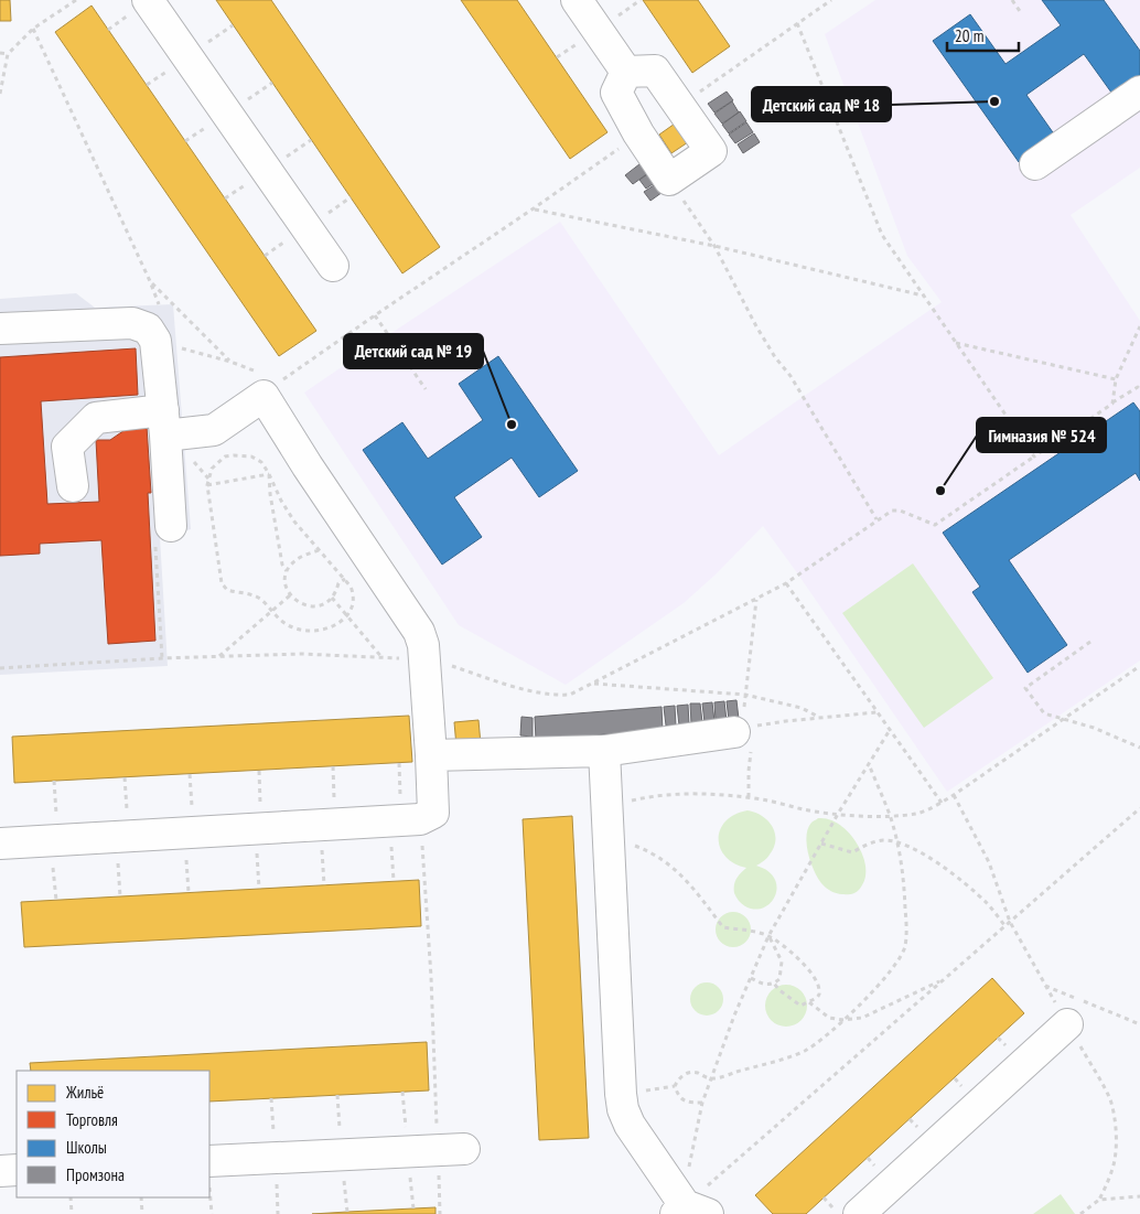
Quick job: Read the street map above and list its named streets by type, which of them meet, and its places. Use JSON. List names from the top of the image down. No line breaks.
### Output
{"places":["Детский сад № 18","Детский сад № 19","Гимназия № 524"],"legend":["Жильё","Торговля","Школы","Промзона"],"scale_bar":"20 m"}
